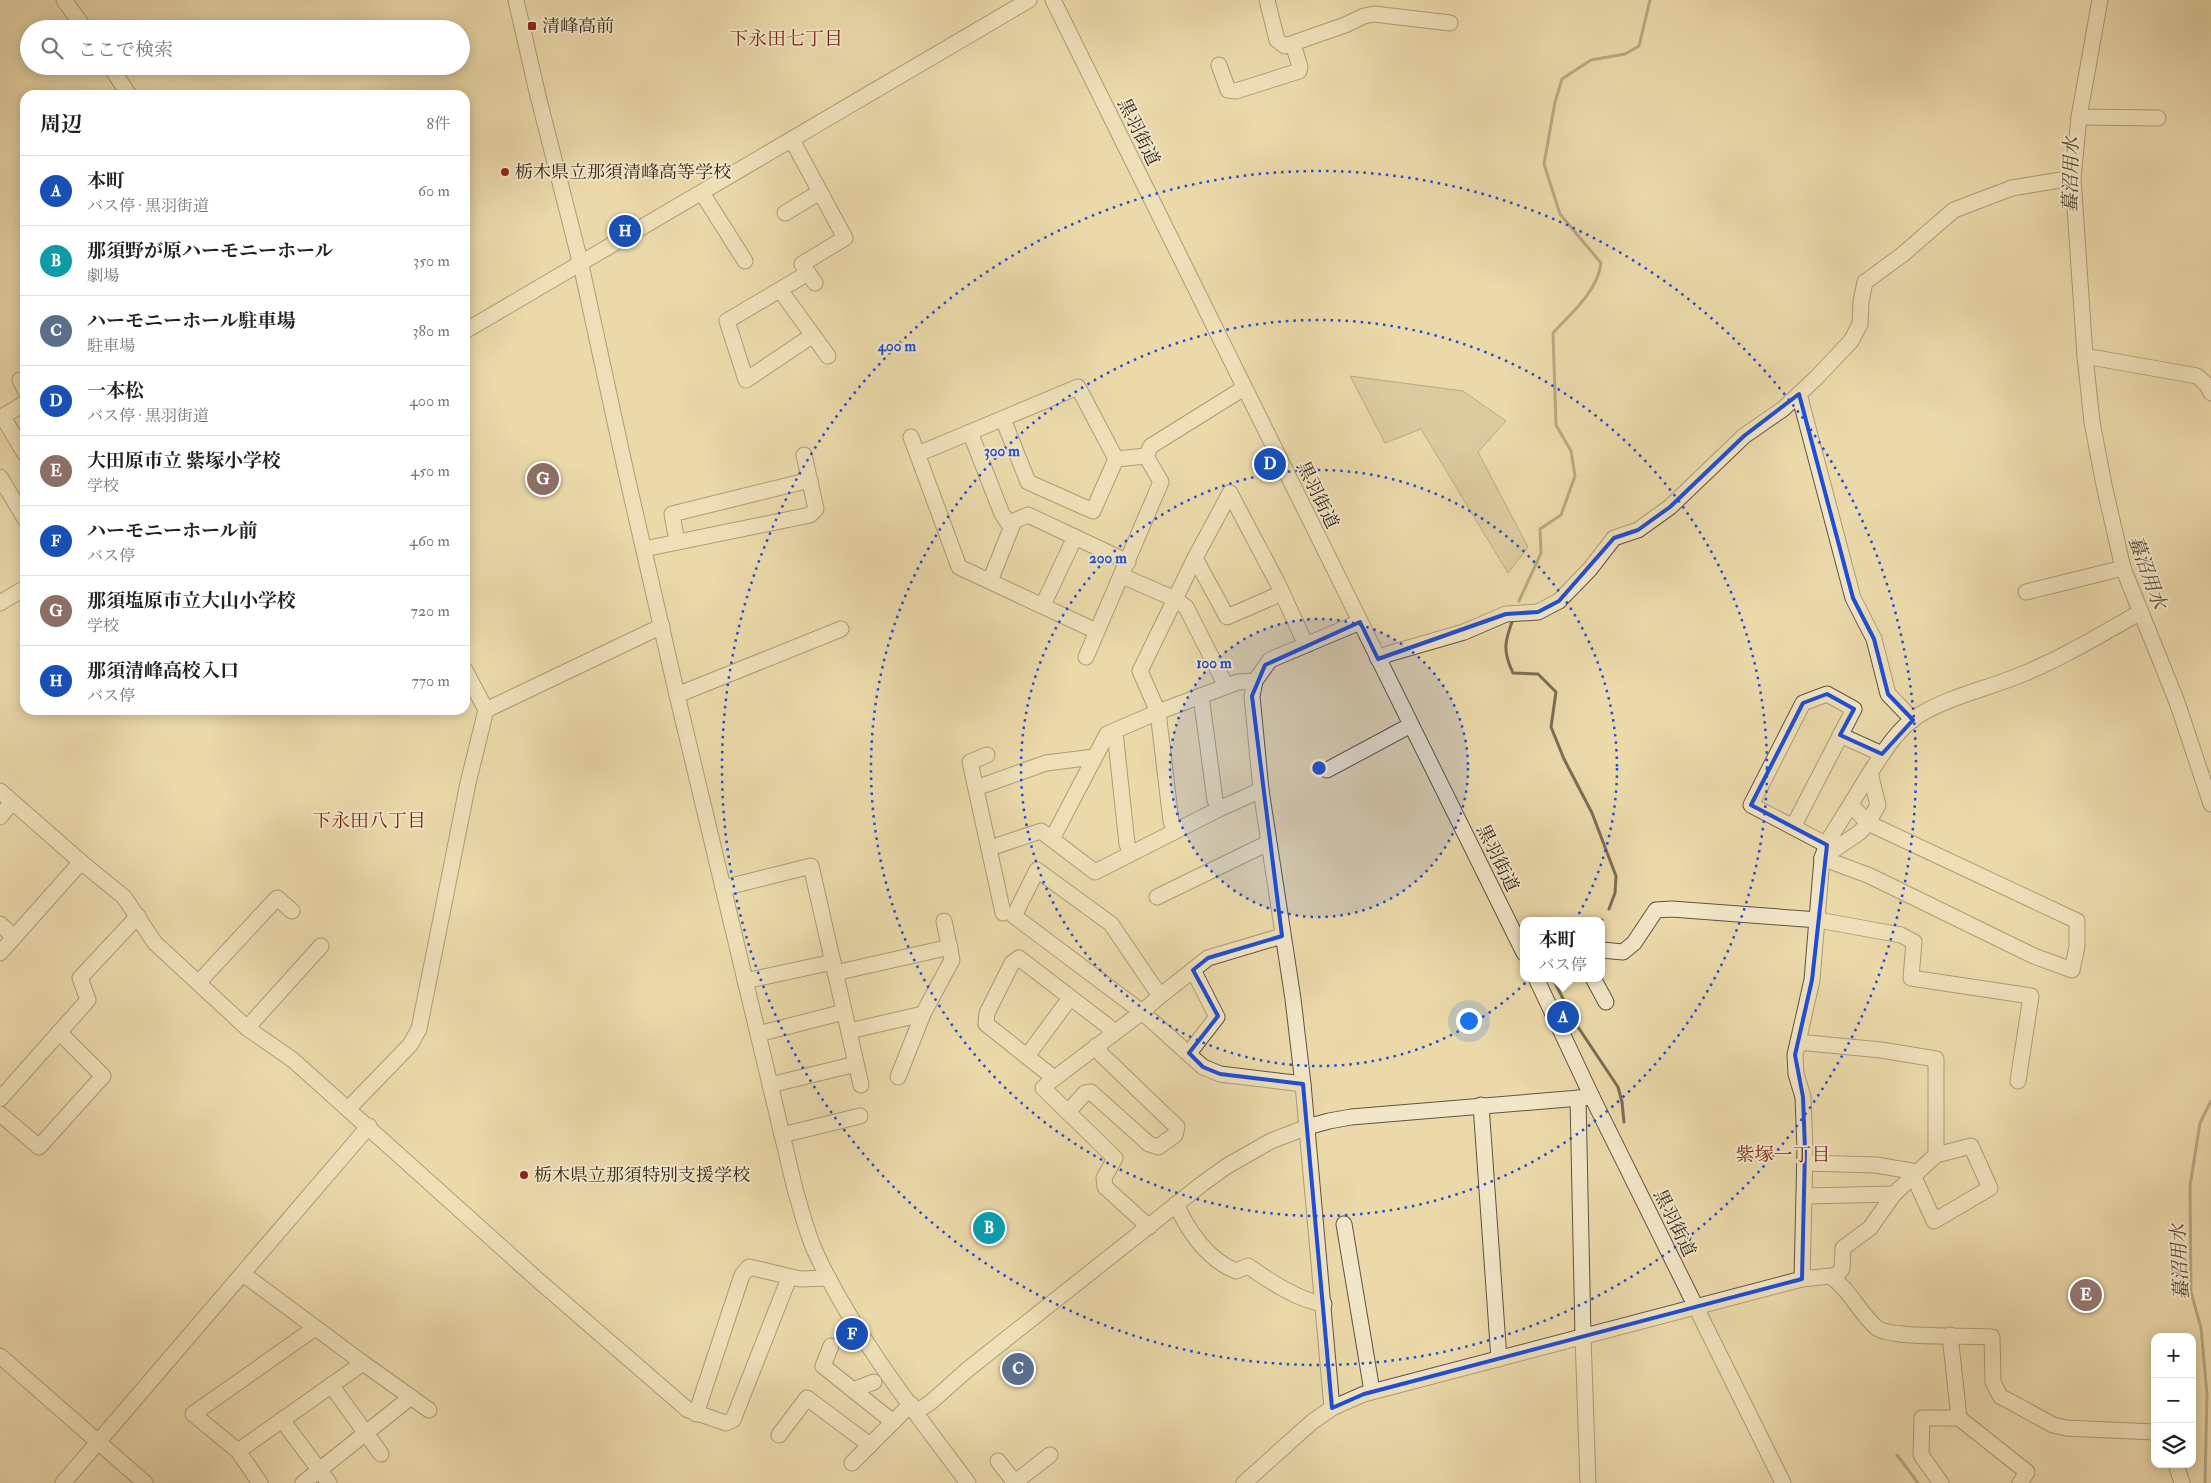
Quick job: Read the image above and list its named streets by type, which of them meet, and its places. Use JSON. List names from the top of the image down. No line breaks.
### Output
{"streets":{"street":["黒羽街道"]},"districts":["下永田七丁目","下永田八丁目","紫塚一丁目"],"water":["蟇沼用水"],"places":{"transit":["清峰高前"],"other":["栃木県立那須清峰高等学校","栃木県立那須特別支援学校"]},"page":{"search":"ここで検索","heading":["周辺","8件"],"list":[{"mark":"A","name":"本町","note":"バス停 · 黒羽街道","value":"60 m"},{"mark":"B","name":"那須野が原ハーモニーホール","note":"劇場","value":"350 m"},{"mark":"C","name":"ハーモニーホール駐車場","note":"駐車場","value":"380 m"},{"mark":"D","name":"一本松","note":"バス停 · 黒羽街道","value":"400 m"},{"mark":"E","name":"大田原市立 紫塚小学校","note":"学校","value":"450 m"},{"mark":"F","name":"ハーモニーホール前","note":"バス停","value":"460 m"},{"mark":"G","name":"那須塩原市立大山小学校","note":"学校","value":"720 m"},{"mark":"H","name":"那須清峰高校入口","note":"バス停","value":"770 m"}],"pins":["H","D","G","A","B","E","F","C"],"popup":["本町","バス停"],"map_buttons":["+","−"]},"rings":["400 m","300 m","200 m","100 m"]}
